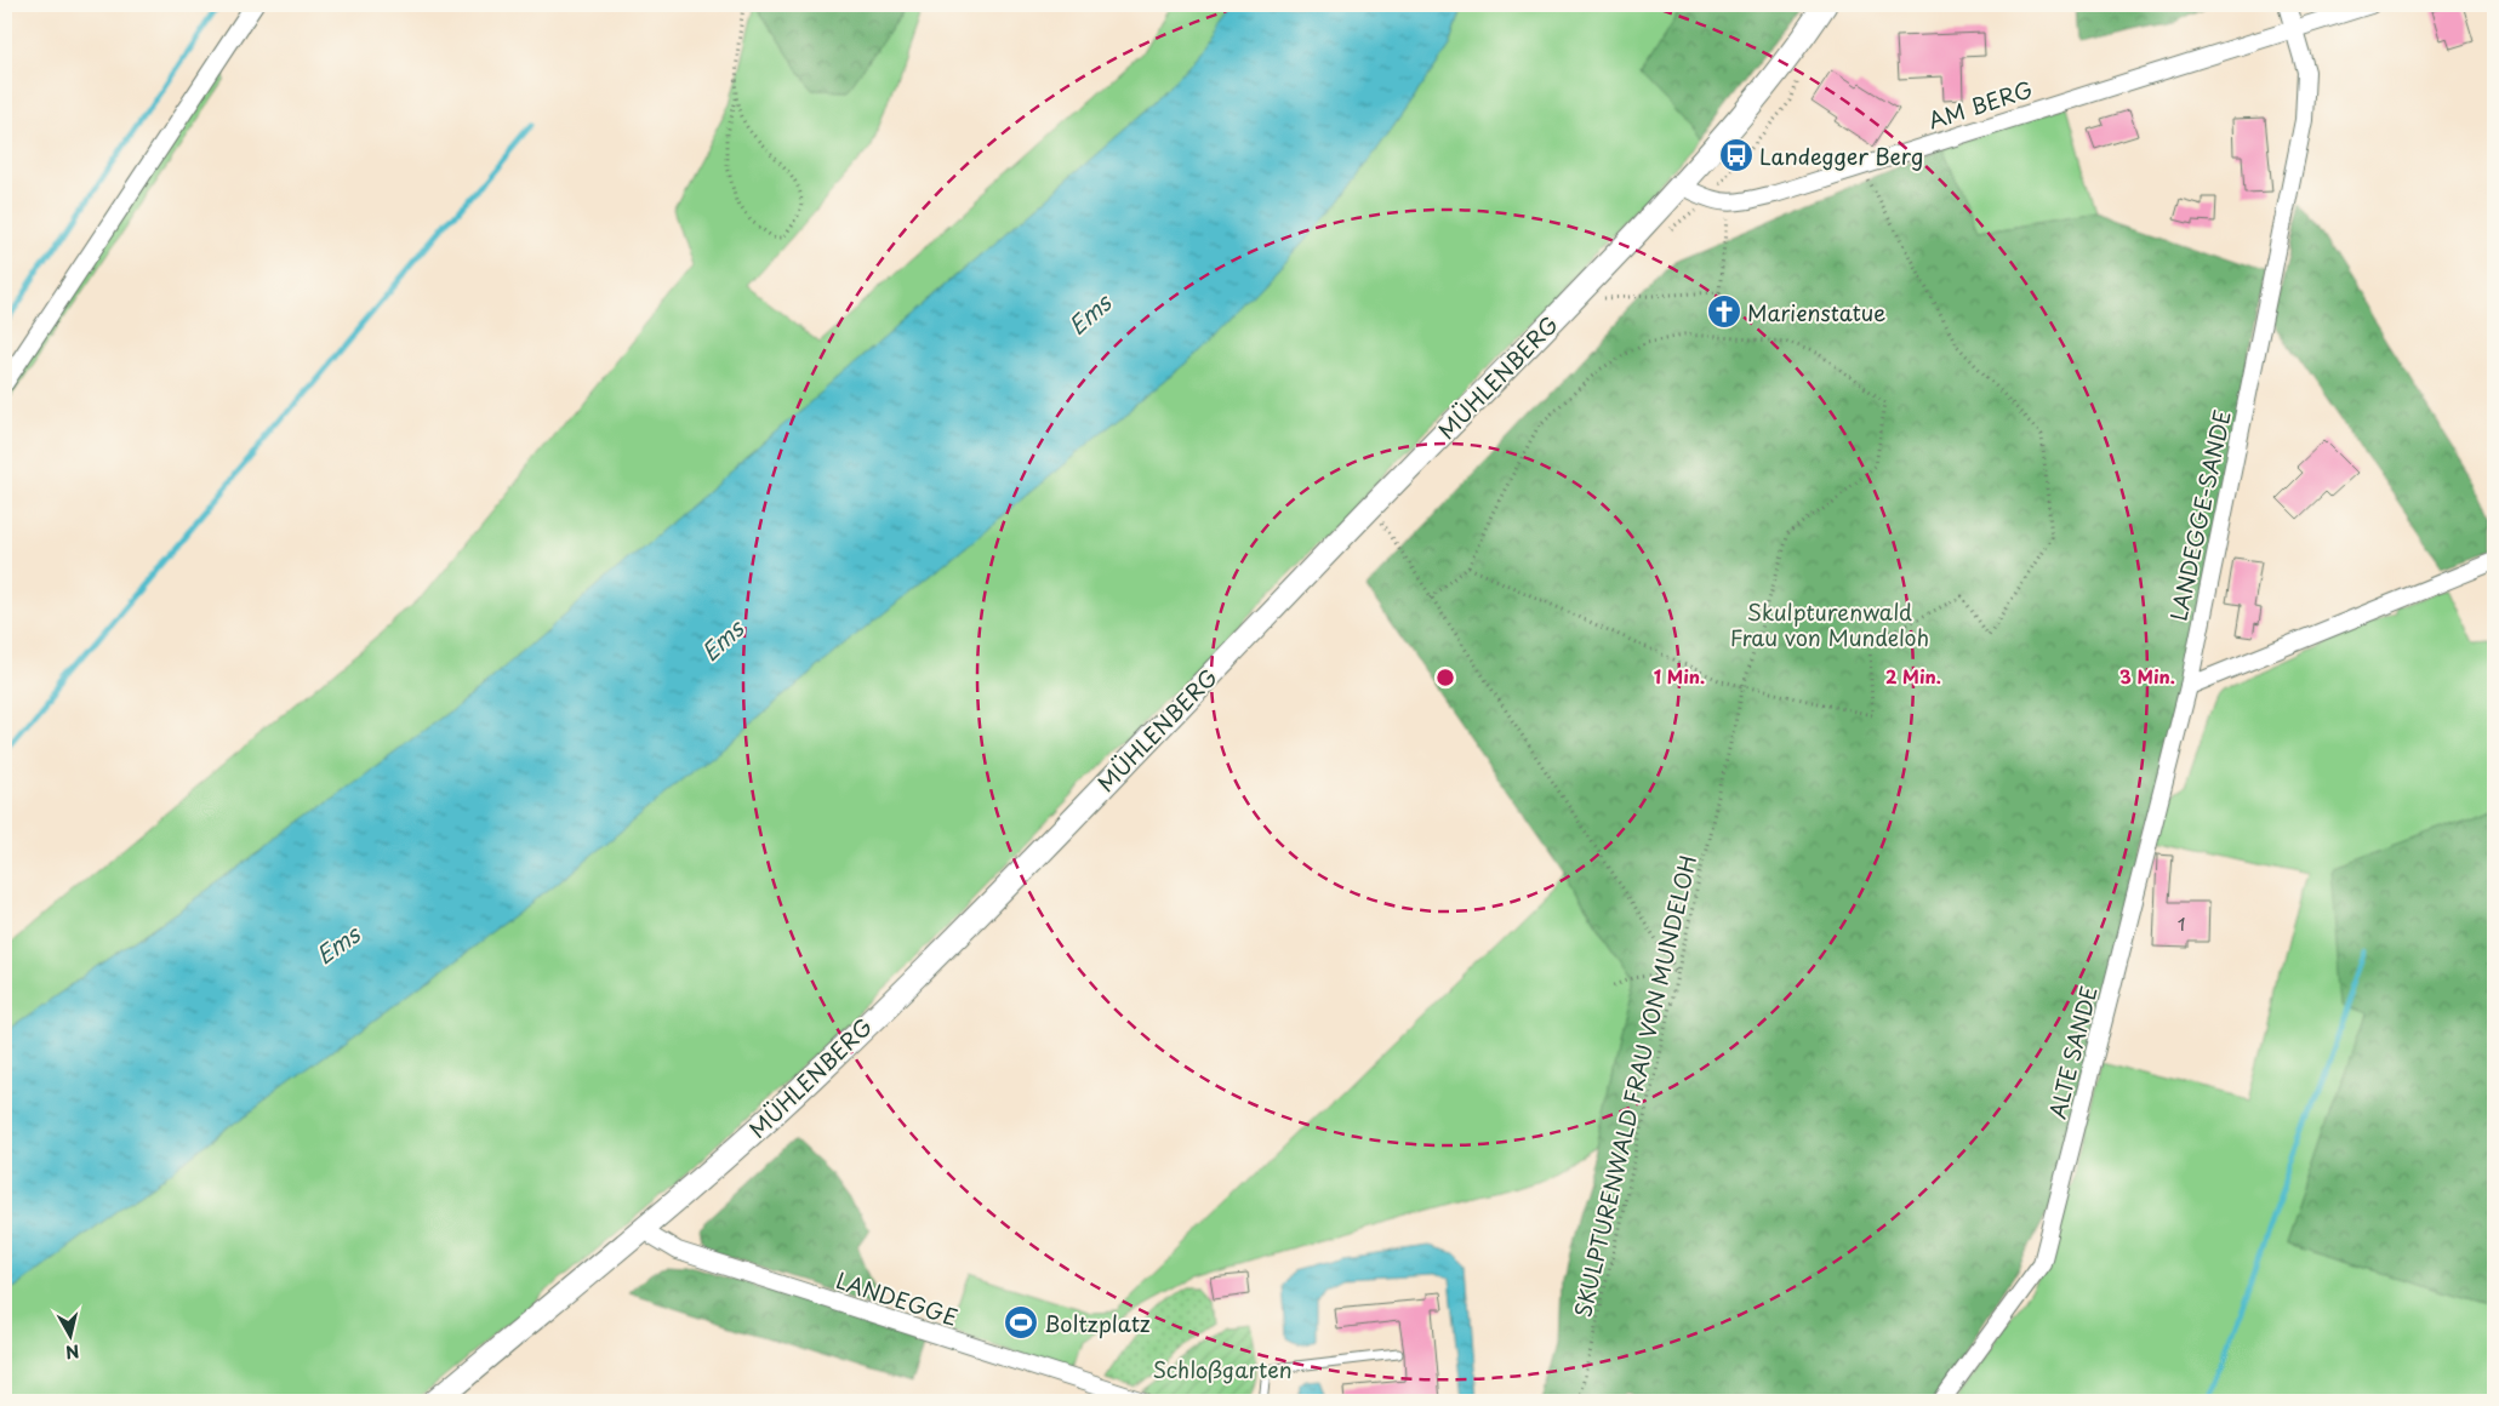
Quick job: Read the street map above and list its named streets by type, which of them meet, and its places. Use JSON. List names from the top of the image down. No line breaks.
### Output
{"streets":{"main road":["MÜHLENBERG"],"street":["AM BERG","LANDEGGE-SANDE","ALTE SANDE","LANDEGGE"],"path":["SKULPTURENWALD FRAU VON MUNDELOH"]},"crossings":[["AM BERG","MÜHLENBERG"],["AM BERG","LANDEGGE-SANDE"],["MÜHLENBERG","LANDEGGE"],["LANDEGGE-SANDE","ALTE SANDE"]],"water":["Ems"],"parks":["Skulpturenwald Frau von Mundeloh","Schloßgarten"],"places":{"bus stop":["Landegger Berg"],"church":["Marienstatue"],"sports":["Boltzplatz"]},"house_numbers":["1"],"north":"bottom","rings":["1 Min.","2 Min.","3 Min."]}
